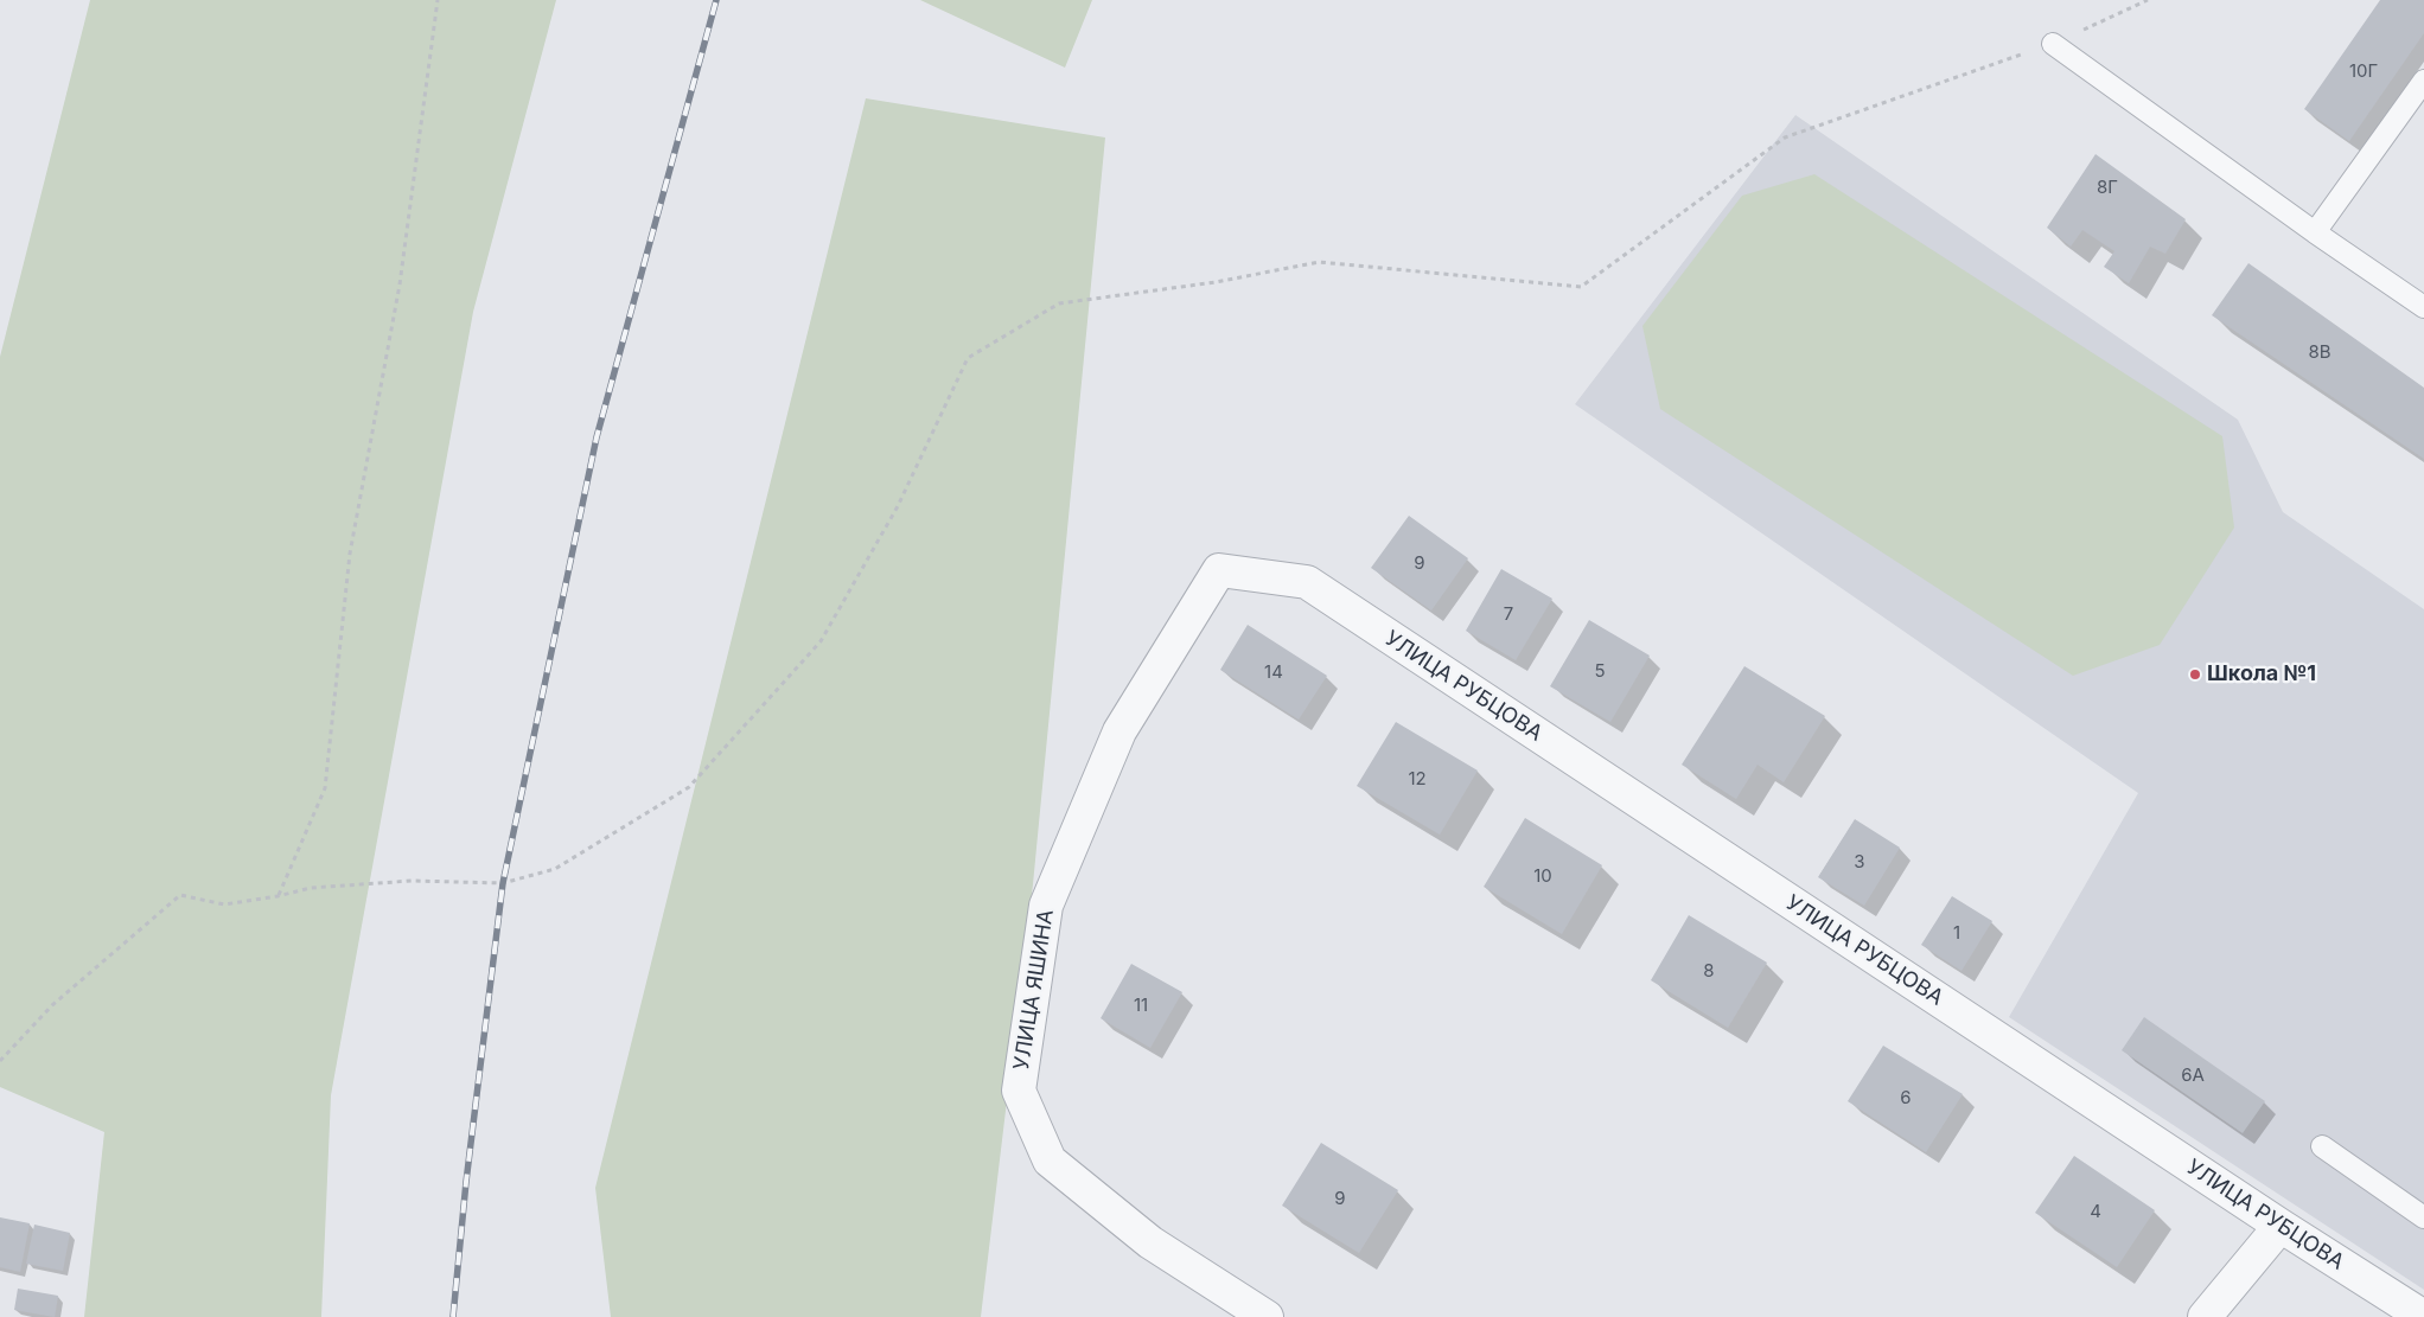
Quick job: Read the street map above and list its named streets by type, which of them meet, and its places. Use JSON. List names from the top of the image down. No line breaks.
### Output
{"streets":{"street":["УЛИЦА РУБЦОВА","УЛИЦА ЯШИНА"]},"crossings":[["УЛИЦА РУБЦОВА","УЛИЦА ЯШИНА"]],"places":["Школа №1"],"house_numbers":["10Г","8Г","8В","9","7","5","14","12","3","10","1","8","11","6А","6","9","4"]}
